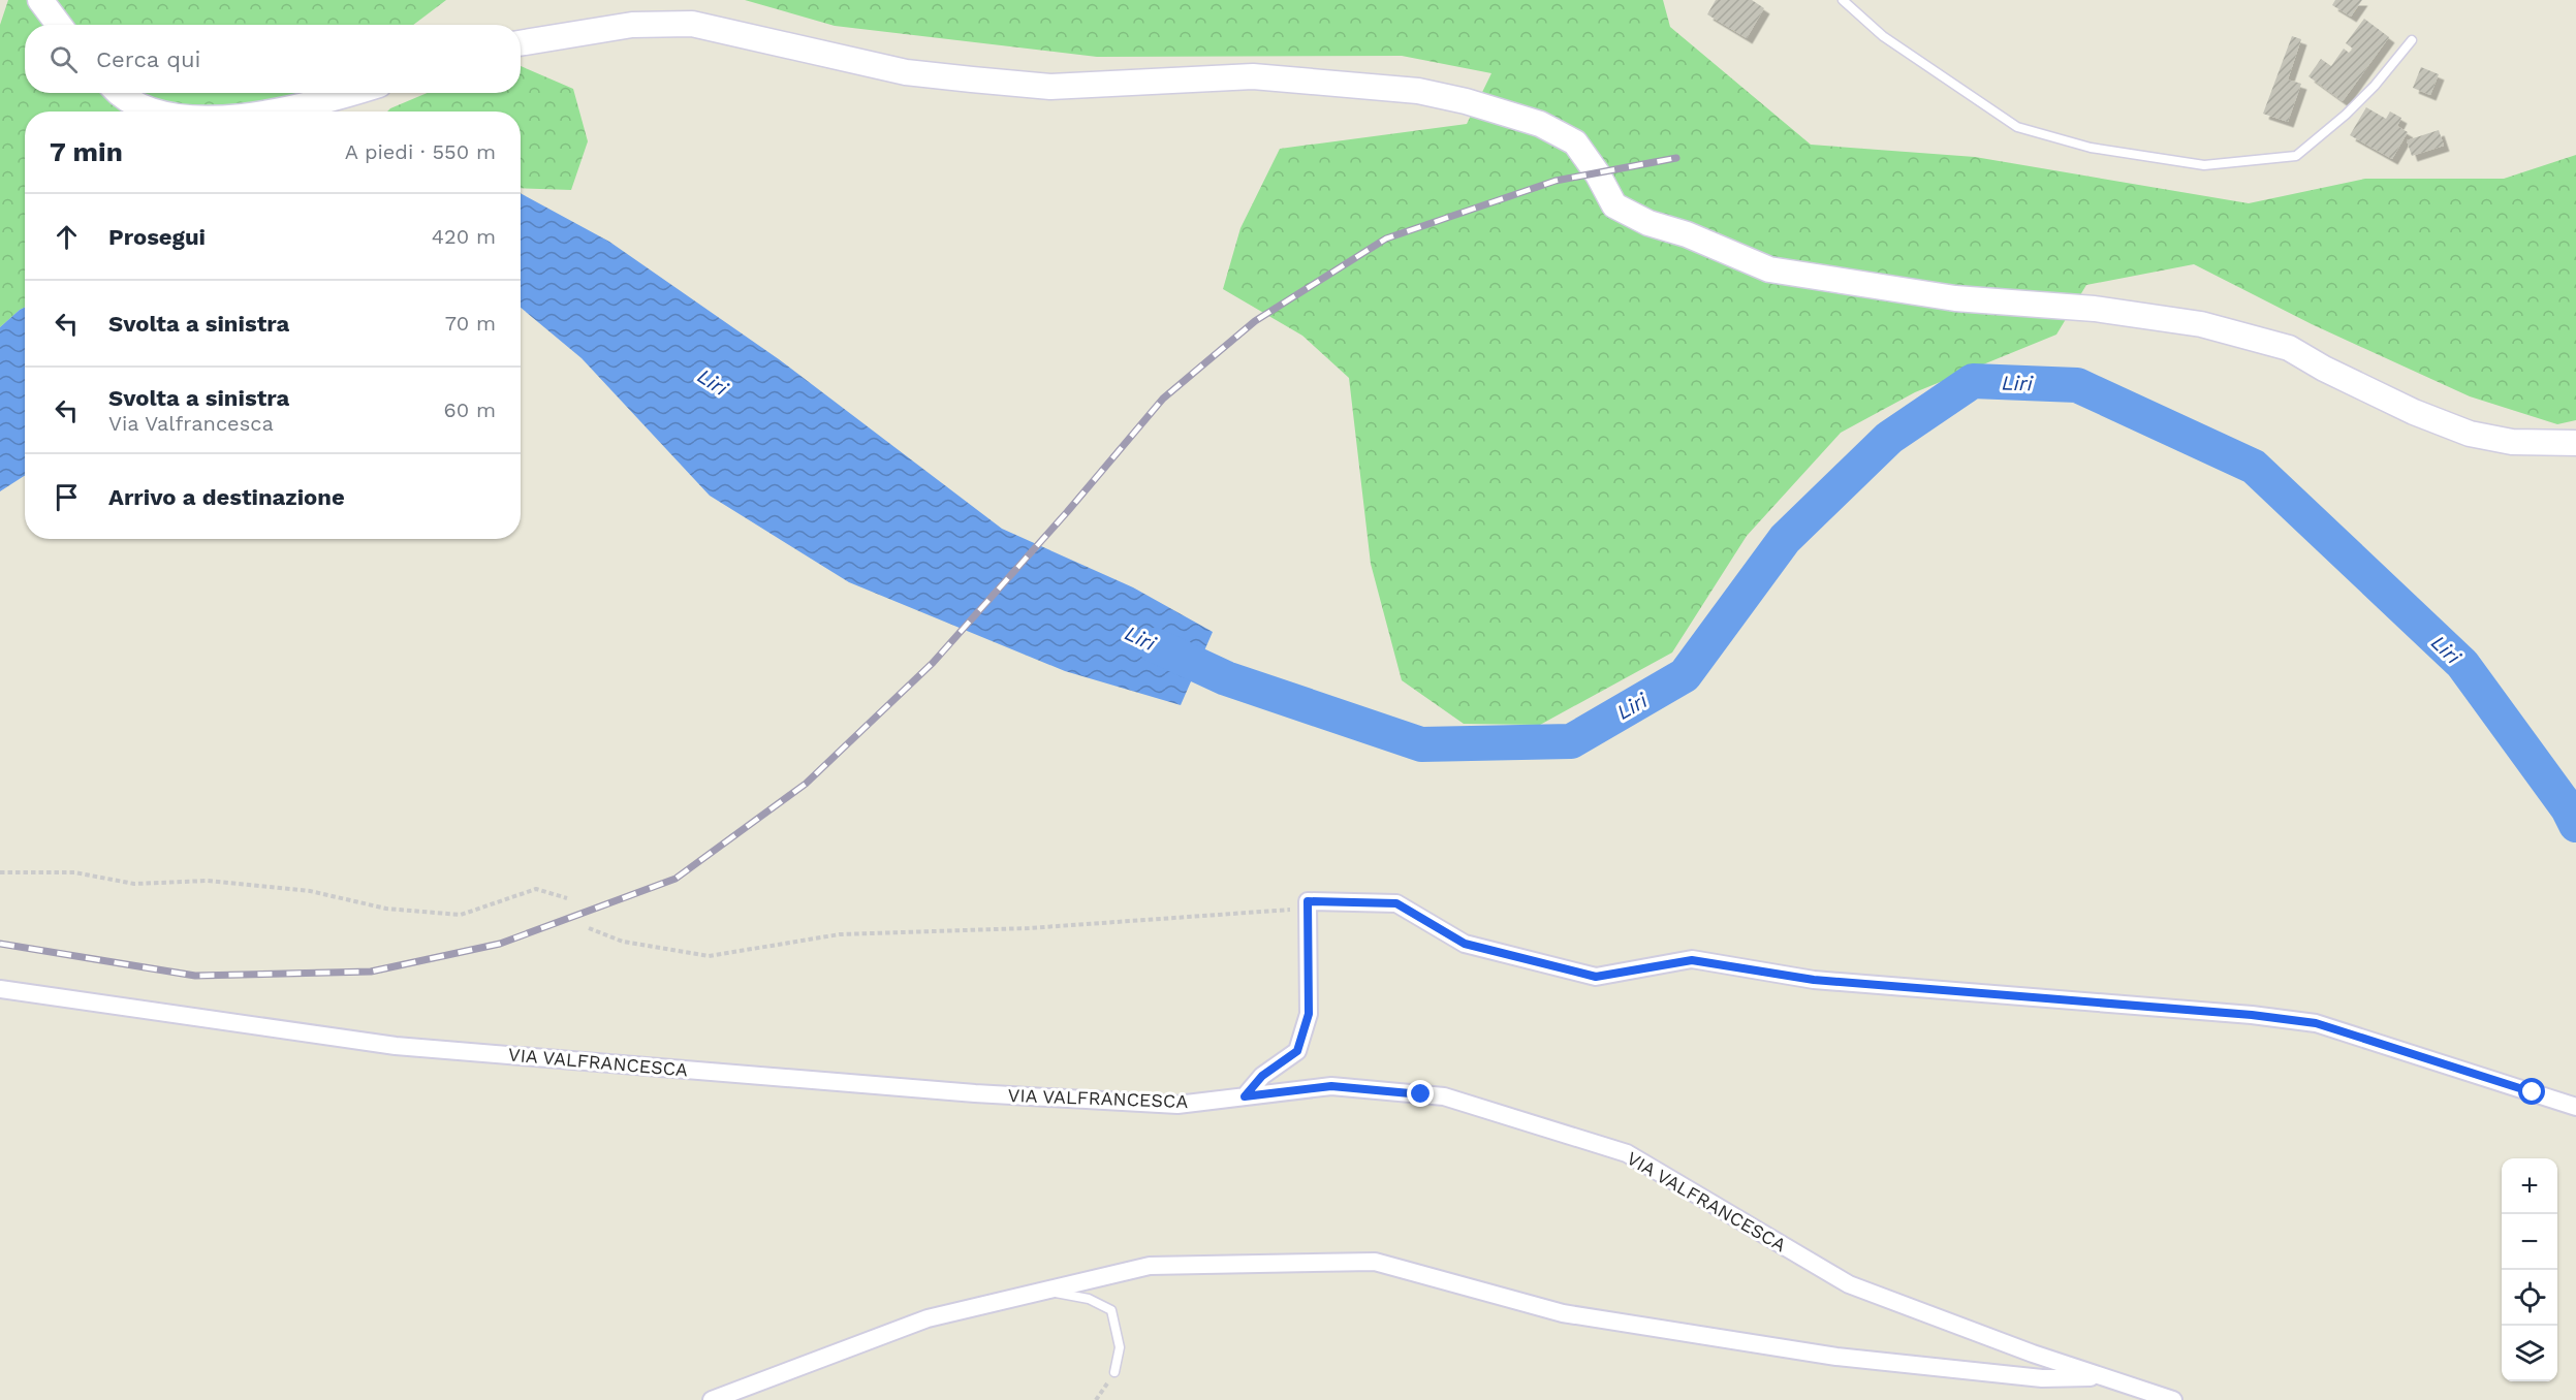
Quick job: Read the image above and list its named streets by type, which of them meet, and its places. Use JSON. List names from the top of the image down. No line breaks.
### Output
{"streets":{"street":["VIA VALFRANCESCA"]},"water":["Liri"],"page":{"search":"Cerca qui","heading":["7 min","A piedi · 550 m"],"list":[["Prosegui","420 m"],["Svolta a sinistra","70 m"],["Svolta a sinistra","Via Valfrancesca","60 m"],"Arrivo a destinazione"],"map_buttons":["+","−"]}}
